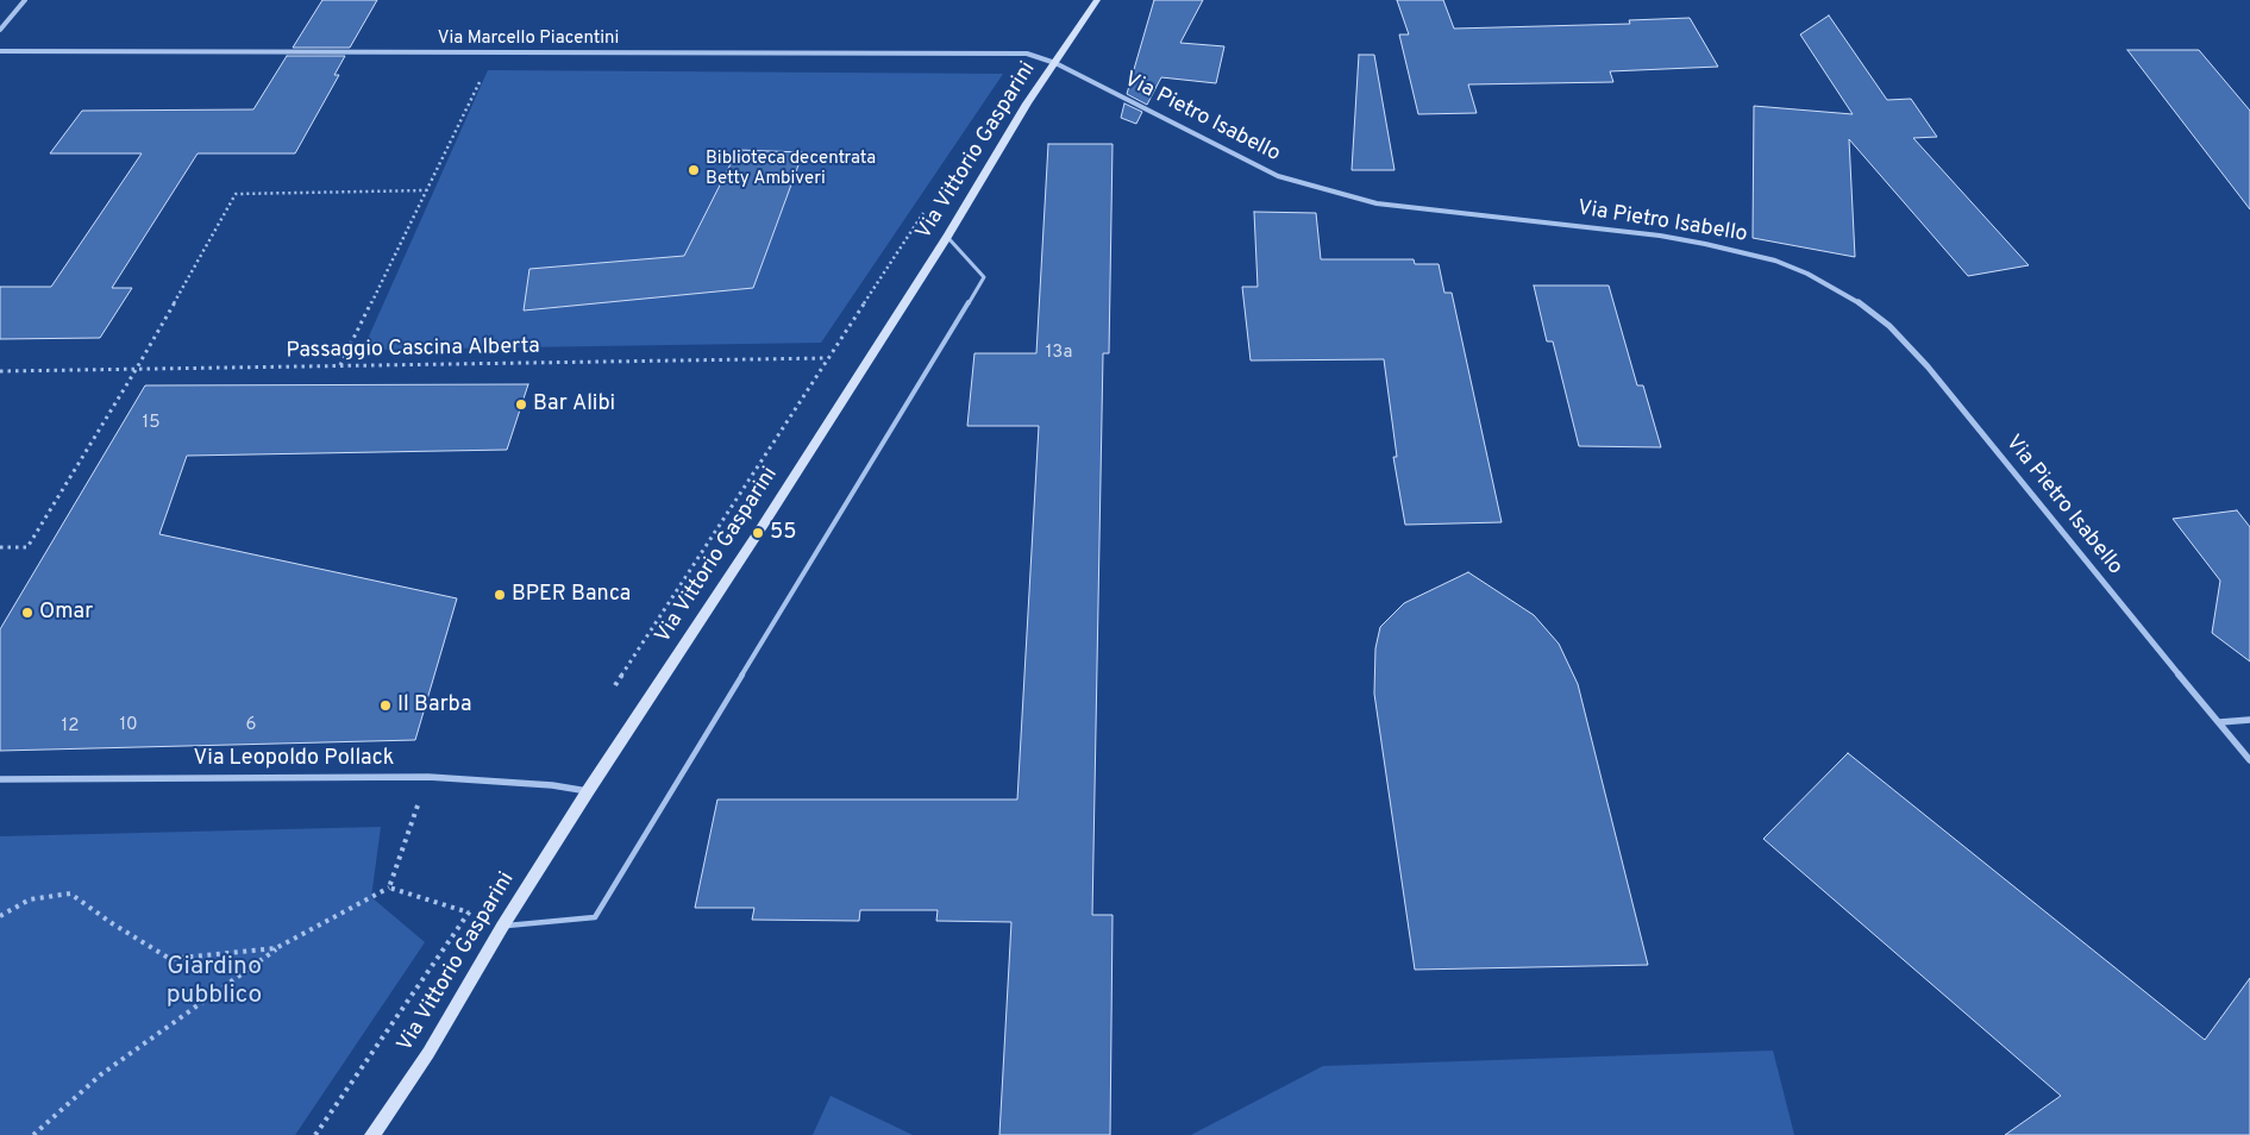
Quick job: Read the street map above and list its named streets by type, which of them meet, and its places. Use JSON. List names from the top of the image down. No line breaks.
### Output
{"streets":{"street":["Via Marcello Piacentini","Via Pietro Isabello","Via Vittorio Gasparini","Via Leopoldo Pollack"],"path":["Passaggio Cascina Alberta"]},"crossings":[["Via Marcello Piacentini","Via Pietro Isabello"],["Via Marcello Piacentini","Via Vittorio Gasparini"],["Via Pietro Isabello","Via Vittorio Gasparini"],["Via Vittorio Gasparini","Via Leopoldo Pollack"]],"parks":["Giardino pubblico"],"places":["Biblioteca decentrata Betty Ambiveri","Bar Alibi","55","BPER Banca","Omar","Il Barba"],"house_numbers":["13a","15","10","6","12"]}
